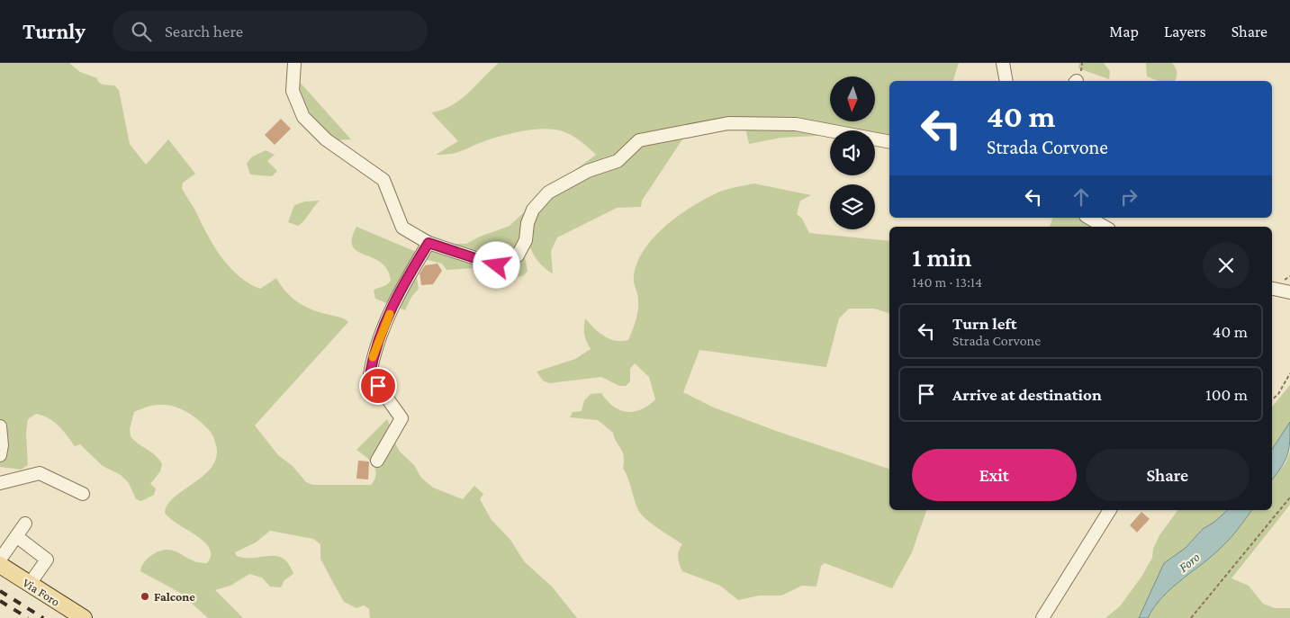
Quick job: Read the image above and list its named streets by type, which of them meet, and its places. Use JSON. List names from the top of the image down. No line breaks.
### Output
{"streets":{"main road":["Via Foro"]},"water":["Foro"],"places":["Falcone"],"north":"bottom","page":{"header":"Turnly","search":"Search here","nav":["Map","Layers","Share"],"turn":["40 m","Strada Corvone"],"heading":["1 min","140 m · 13:14"],"list":[{"name":"Turn left","note":"Strada Corvone","value":"40 m"},{"name":"Arrive at destination","value":"100 m"}],"buttons":["Exit","Share"]}}
